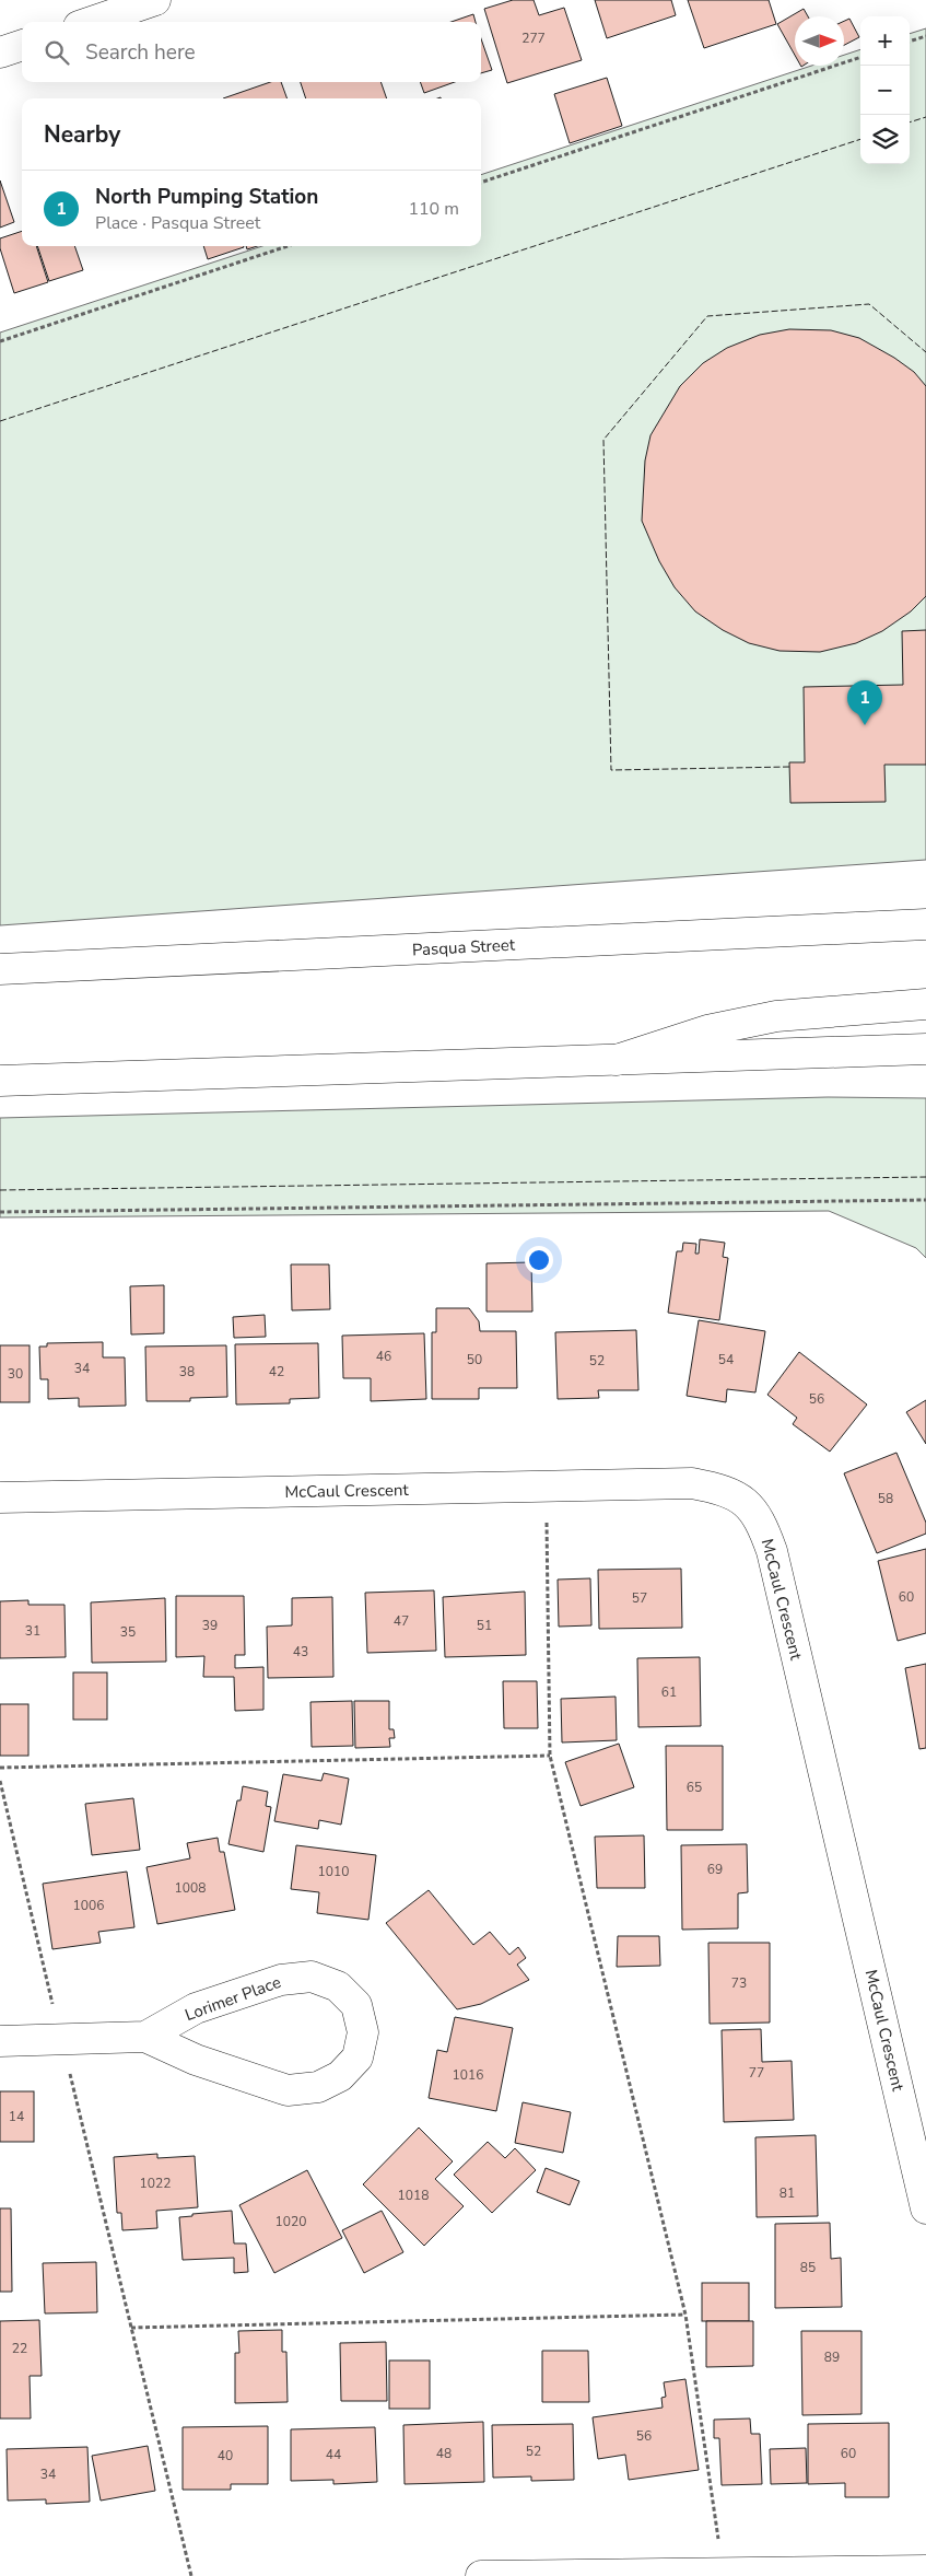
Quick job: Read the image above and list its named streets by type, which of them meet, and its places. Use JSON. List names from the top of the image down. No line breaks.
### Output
{"streets":{"street":["Pasqua Street","McCaul Crescent","Lorimer Place"]},"house_numbers":["277","46","50","54","52","34","38","42","30","56","58","60","57","47","39","51","31","35","43","61","65","69","1010","1008","1006","73","77","1016","14","1022","81","1018","1020","85","22","89","56","52","48","60","44","40","34"],"north":"right","page":{"map_buttons":["+","−"],"search":"Search here","heading":"Nearby","list":[{"mark":"1","name":"North Pumping Station","note":"Place · Pasqua Street","value":"110 m"}],"pins":"1"}}
